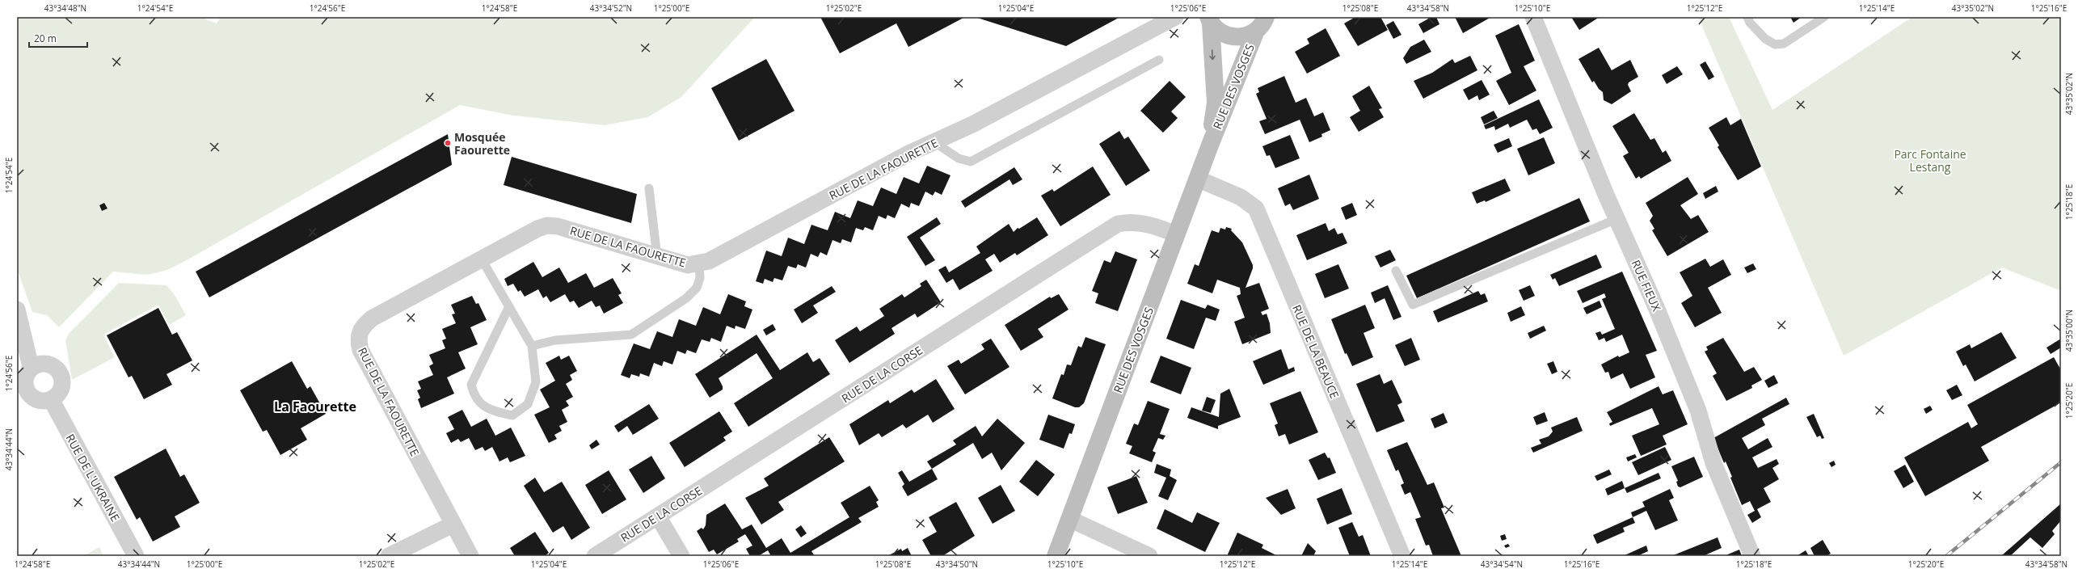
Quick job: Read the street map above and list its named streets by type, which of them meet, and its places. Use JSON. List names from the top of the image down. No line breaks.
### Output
{"streets":{"street":["RUE DES VOSGES","RUE DE LA FAOURETTE","RUE FIEUX","RUE DE LA BEAUCE","RUE DE LA CORSE","RUE DE L'UKRAINE"]},"crossings":[["RUE DES VOSGES","RUE DE LA BEAUCE"],["RUE DES VOSGES","RUE DE LA CORSE"]],"districts":["La Faourette"],"parks":["Parc Fontaine Lestang"],"places":["Mosquée Faourette"],"scale_bar":"20 m","coordinates":["43°34'48\"N","1°24'54\"E","1°24'56\"E","1°24'58\"E","43°34'52\"N","1°25'00\"E","1°25'02\"E","1°25'04\"E","1°25'06\"E","1°25'08\"E","43°34'58\"N","1°25'10\"E","1°25'12\"E","1°25'14\"E","43°35'02\"N","1°25'16\"E","1°25'18\"E","43°35'00\"N","1°25'20\"E","43°34'44\"N","43°34'50\"N","43°34'54\"N"]}
